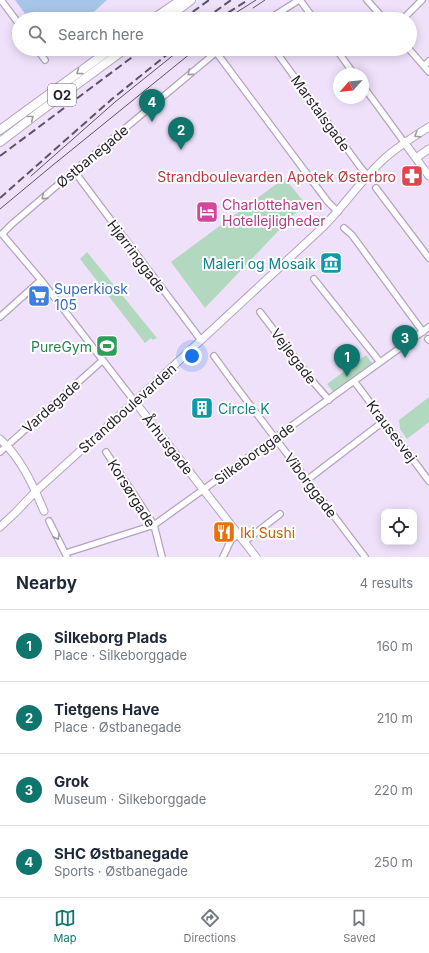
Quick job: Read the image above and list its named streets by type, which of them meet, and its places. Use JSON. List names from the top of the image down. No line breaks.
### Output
{"streets":{"main road":["O2"],"street":["Marstalsgade","Østbanegade","Hjørringgade","Vejlegade","Vardegade","Strandboulevarden","Krausesvej","Århusgade","Silkeborggade","Viborggade","Korsørgade"]},"crossings":[["Marstalsgade","Strandboulevarden"],["Østbanegade","Hjørringgade"],["Østbanegade","Århusgade"],["Hjørringgade","Strandboulevarden"],["Vejlegade","Silkeborggade"],["Vardegade","Århusgade"],["Strandboulevarden","Århusgade"],["Krausesvej","Silkeborggade"],["Århusgade","Silkeborggade"],["Silkeborggade","Viborggade"],["Silkeborggade","Korsørgade"]],"one_way":["Østbanegade"],"places":{"pharmacy":["Strandboulevarden Apotek Østerbro"],"hotel":["Charlottehaven Hotellejligheder"],"museum":["Maleri og Mosaik"],"supermarket":["Superkiosk 105"],"sports":["PureGym"],"building":["Circle K"],"restaurant":["Iki Sushi"]},"north":"bottom left","page":{"search":"Search here","pins":["4","2","3","1"],"heading":["Nearby","4 results"],"list":[{"mark":"1","name":"Silkeborg Plads","note":"Place · Silkeborggade","value":"160 m"},{"mark":"2","name":"Tietgens Have","note":"Place · Østbanegade","value":"210 m"},{"mark":"3","name":"Grok","note":"Museum · Silkeborggade","value":"220 m"},{"mark":"4","name":"SHC Østbanegade","note":"Sports · Østbanegade","value":"250 m"}],"nav":["Map","Directions","Saved"]}}
